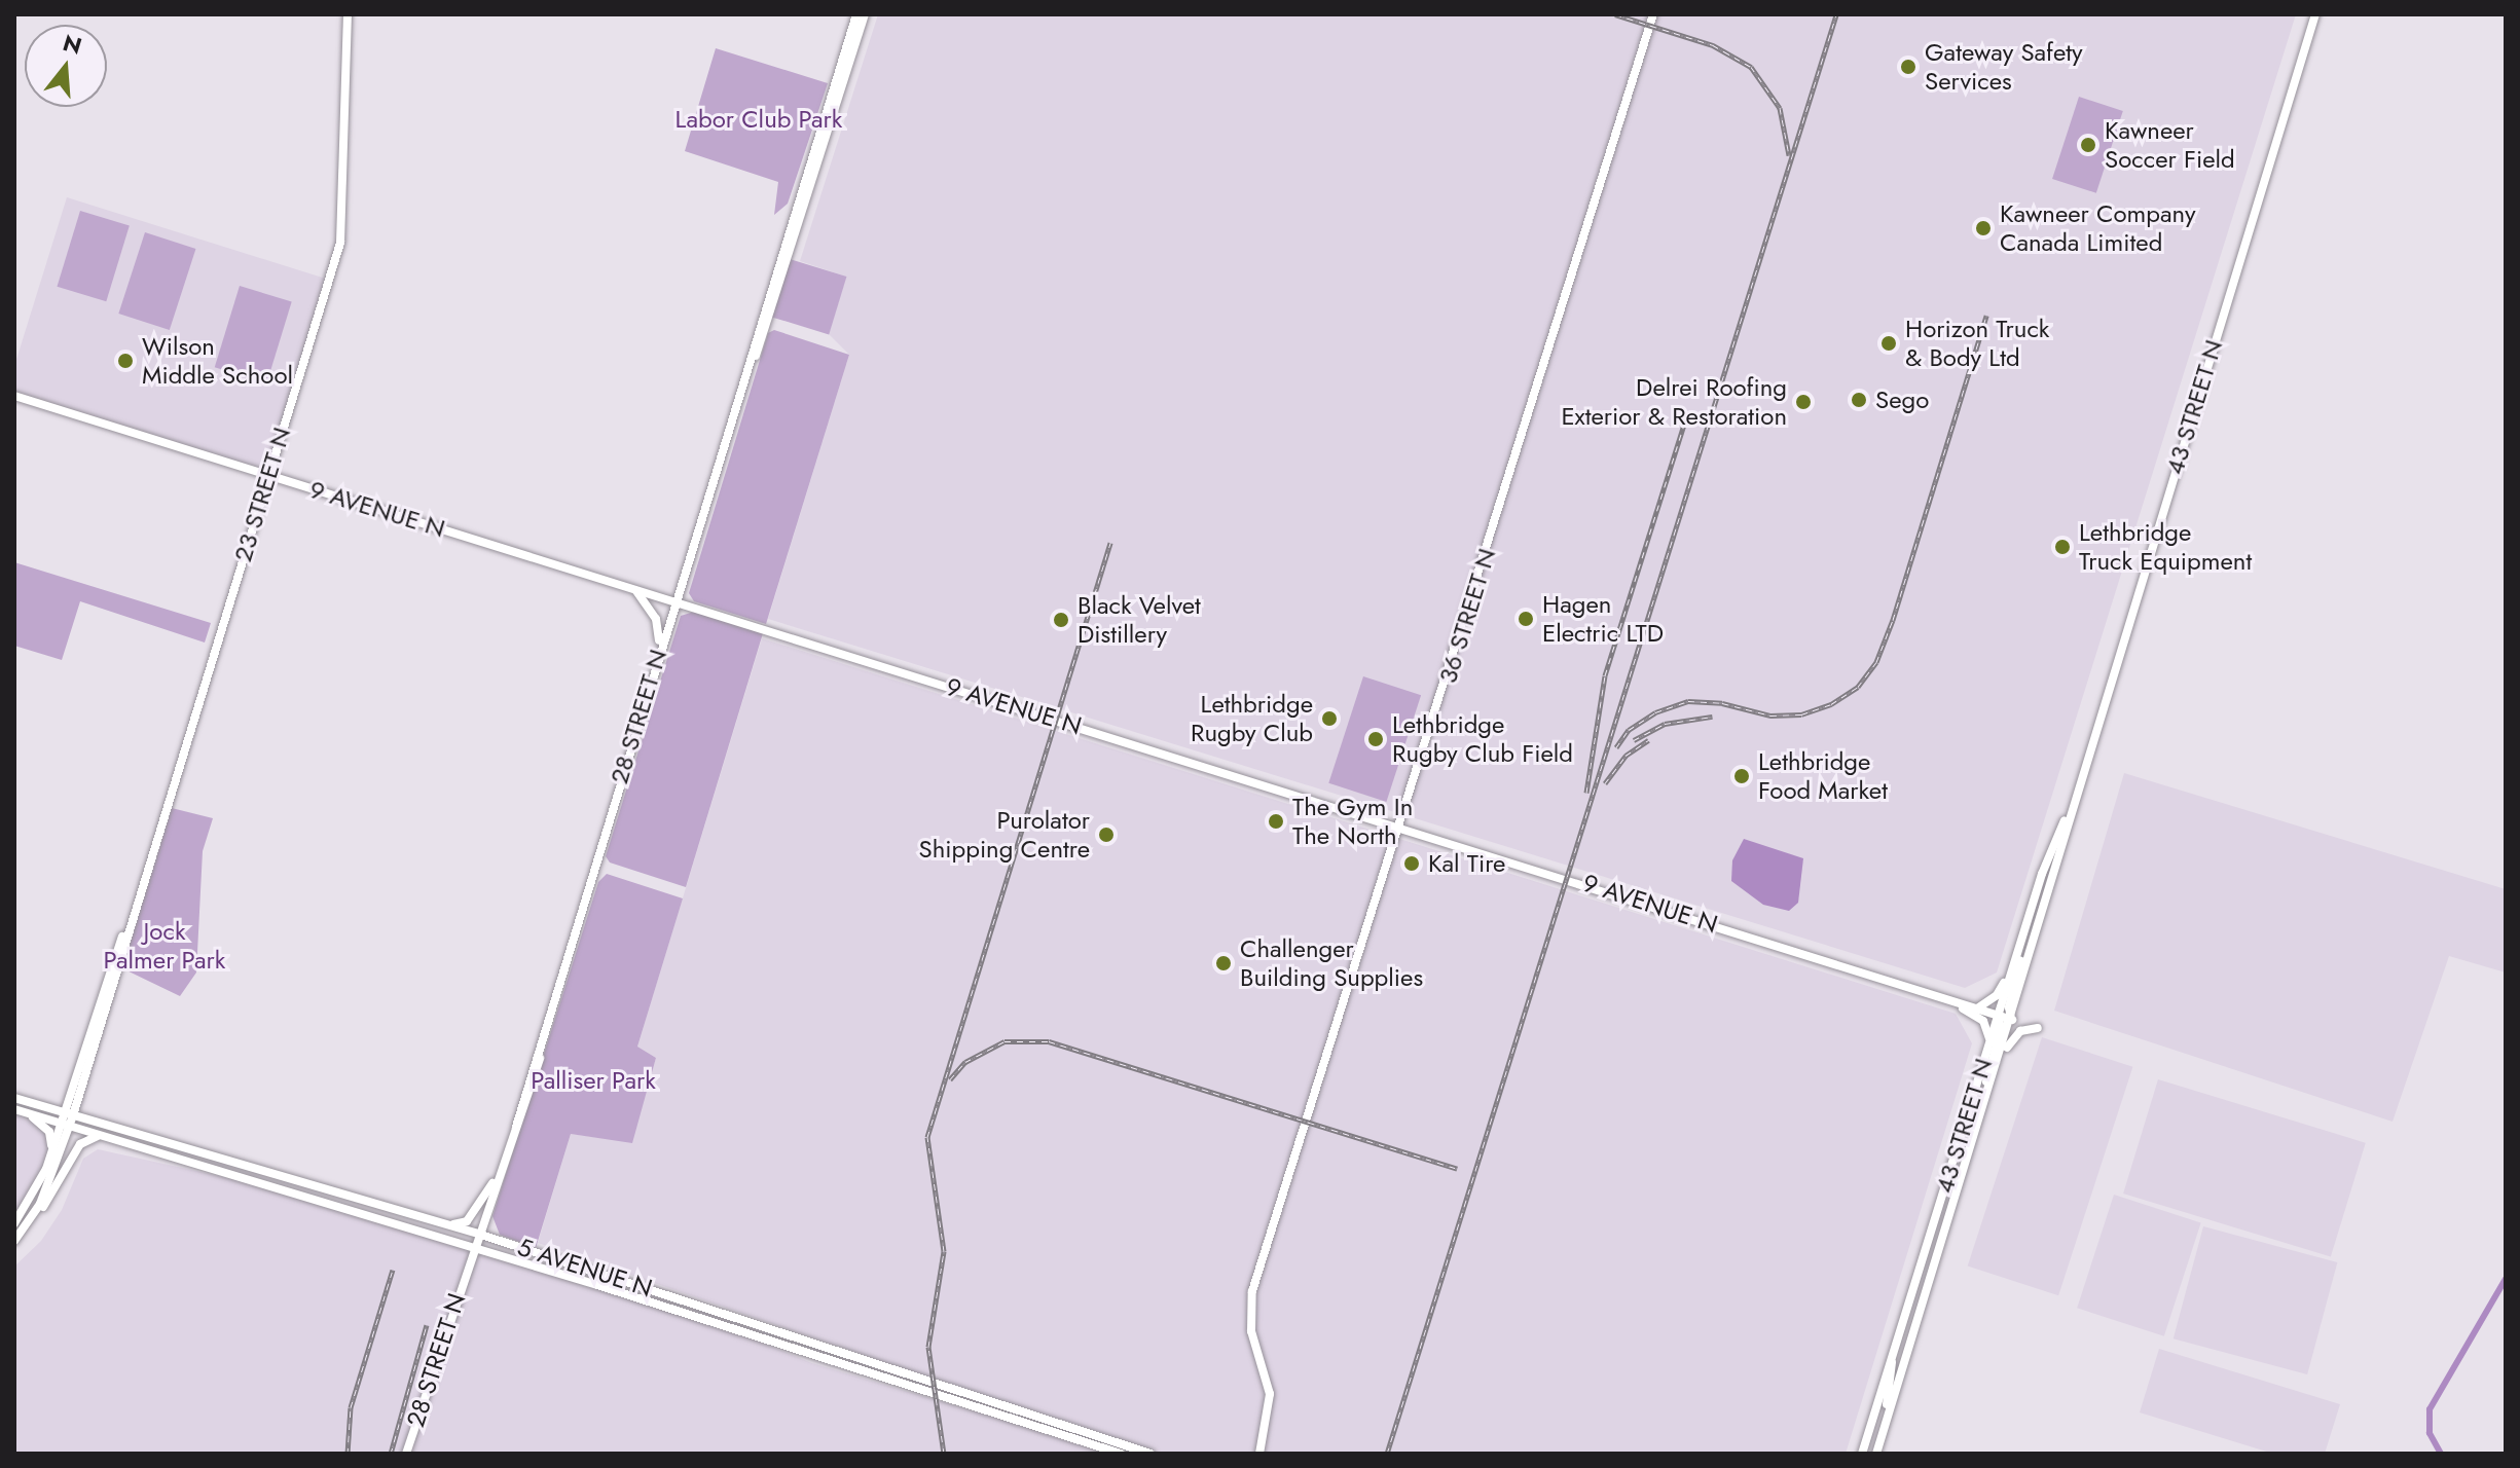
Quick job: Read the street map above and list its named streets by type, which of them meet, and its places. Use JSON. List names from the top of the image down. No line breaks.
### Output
{"streets":{"main road":["43 STREET N","23 STREET N","9 AVENUE N","36 STREET N","28 STREET N","5 AVENUE N"]},"crossings":[["43 STREET N","9 AVENUE N"],["23 STREET N","9 AVENUE N"],["23 STREET N","5 AVENUE N"],["9 AVENUE N","36 STREET N"],["9 AVENUE N","28 STREET N"],["28 STREET N","5 AVENUE N"]],"parks":["Labor Club Park","Jock Palmer Park","Palliser Park"],"places":["Gateway Safety Services","Kawneer Soccer Field","Kawneer Company Canada Limited","Horizon Truck & Body Ltd","Wilson Middle School","Sego","Delrei Roofing Exterior & Restoration","Lethbridge Truck Equipment","Hagen Electric LTD","Black Velvet Distillery","Lethbridge Rugby Club","Lethbridge Rugby Club Field","Lethbridge Food Market","The Gym In The North","Purolator Shipping Centre","Kal Tire","Challenger Building Supplies"],"north":"top"}
